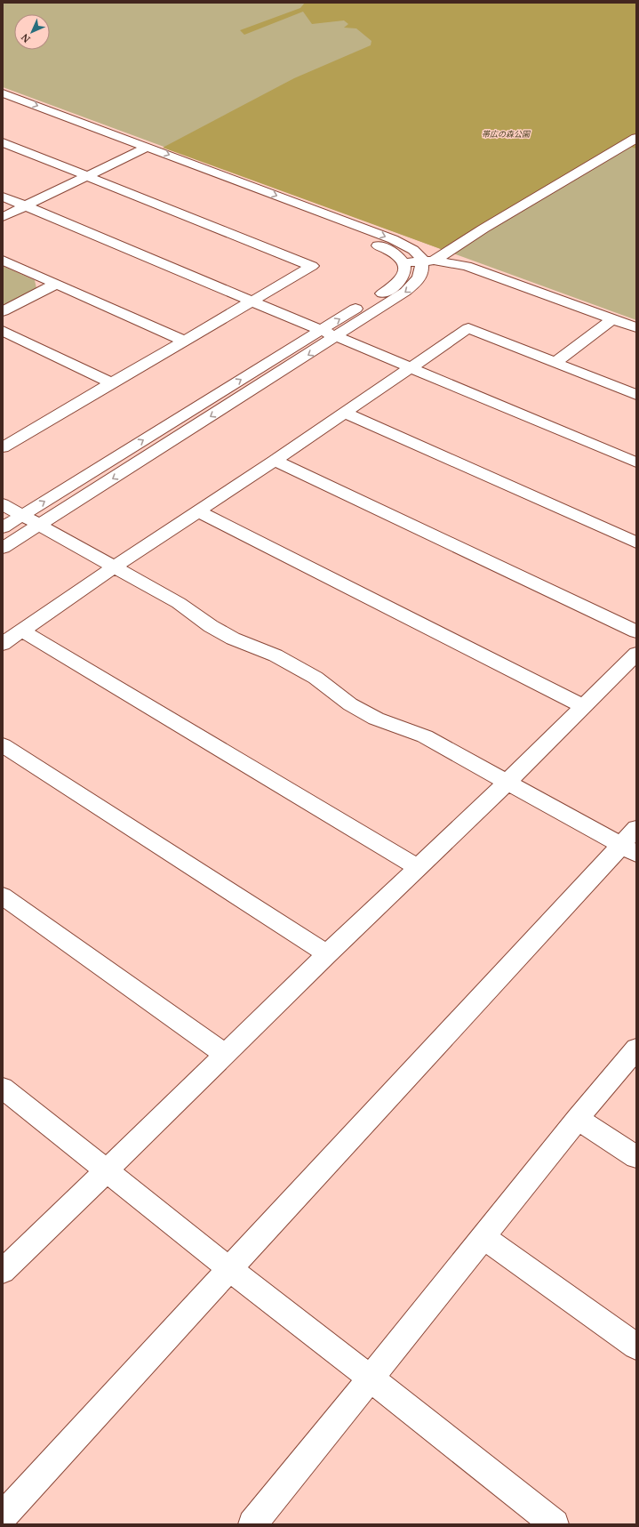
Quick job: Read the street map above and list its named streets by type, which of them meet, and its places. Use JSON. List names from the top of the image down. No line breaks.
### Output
{"parks":["帯広の森公園"],"north":"bottom left"}
